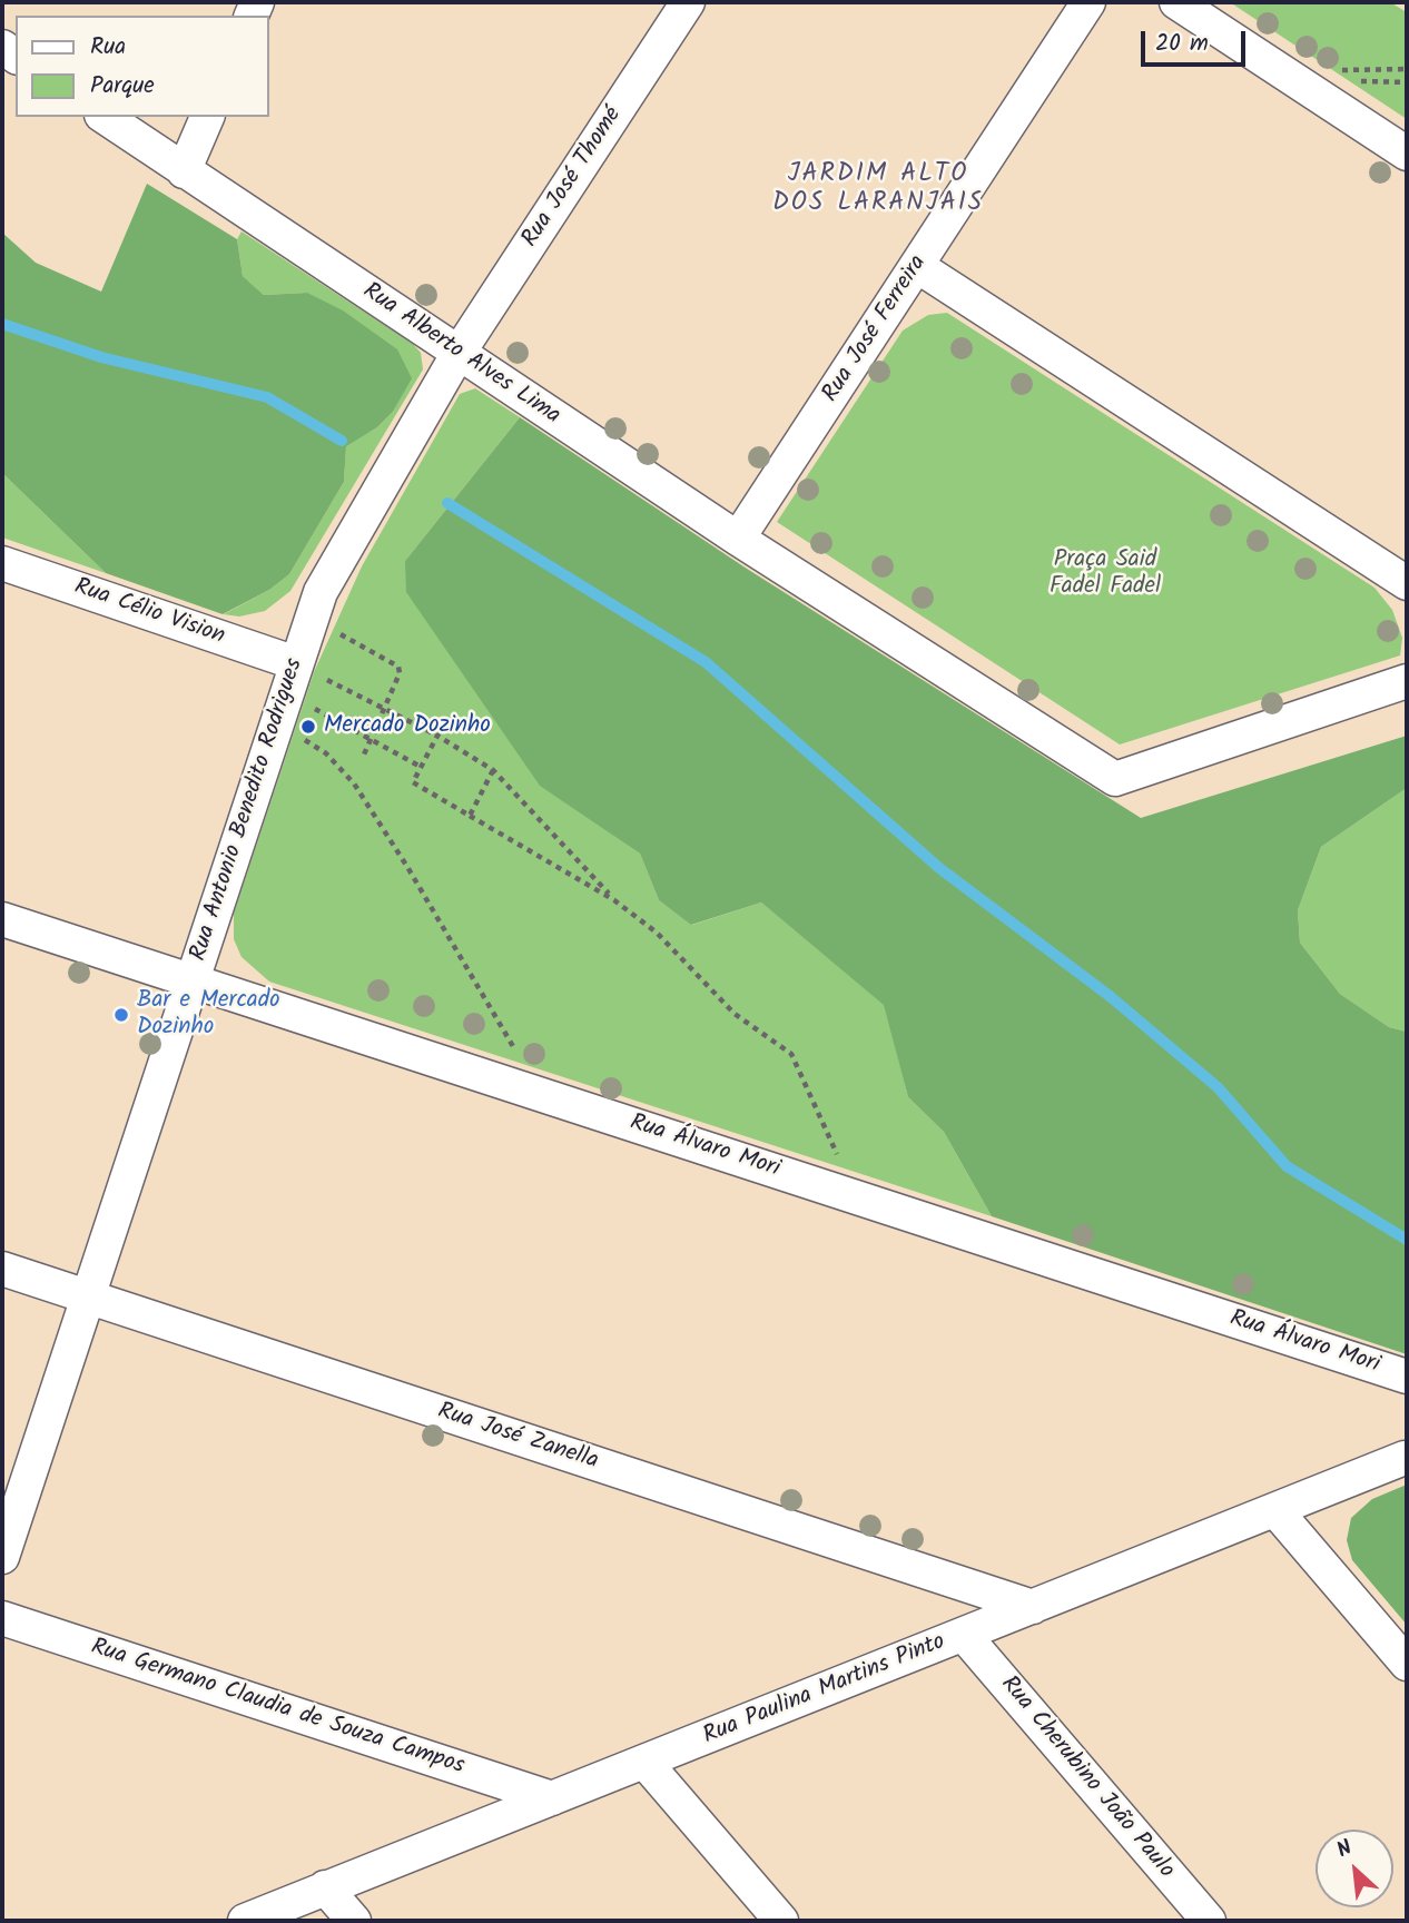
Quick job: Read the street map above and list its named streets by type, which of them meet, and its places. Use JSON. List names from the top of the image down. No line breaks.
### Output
{"streets":{"street":["Rua José Thomé","Rua José Ferreira","Rua Alberto Alves Lima","Rua Célio Vision","Rua Antonio Benedito Rodrigues","Rua Álvaro Mori","Rua José Zanella","Rua Paulina Martins Pinto","Rua Germano Claudia de Souza Campos","Rua Cherubino João Paulo"]},"crossings":[["Rua José Thomé","Rua Alberto Alves Lima"],["Rua José Thomé","Rua Antonio Benedito Rodrigues"],["Rua José Ferreira","Rua Alberto Alves Lima"],["Rua Alberto Alves Lima","Rua Antonio Benedito Rodrigues"],["Rua Célio Vision","Rua Antonio Benedito Rodrigues"],["Rua Antonio Benedito Rodrigues","Rua Álvaro Mori"],["Rua Antonio Benedito Rodrigues","Rua José Zanella"],["Rua José Zanella","Rua Paulina Martins Pinto"],["Rua Paulina Martins Pinto","Rua Germano Claudia de Souza Campos"],["Rua Paulina Martins Pinto","Rua Cherubino João Paulo"]],"districts":["JARDIM ALTO DOS LARANJAIS"],"parks":["Praça Said Fadel Fadel"],"places":["Mercado Dozinho","Bar e Mercado Dozinho"],"legend":["Rua","Parque"],"scale_bar":"20 m","north":"top left"}
